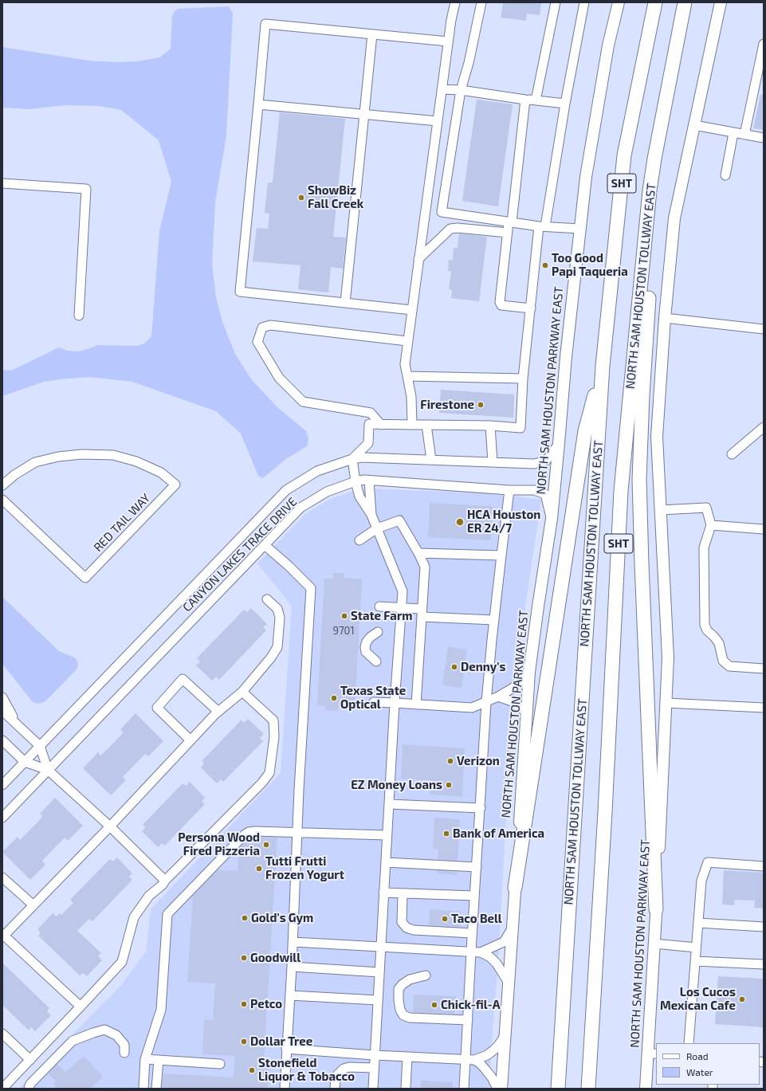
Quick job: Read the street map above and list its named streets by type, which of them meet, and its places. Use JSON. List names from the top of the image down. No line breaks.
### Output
{"streets":{"highway":["SHT","NORTH SAM HOUSTON TOLLWAY EAST"],"main road":["NORTH SAM HOUSTON PARKWAY EAST"],"street":["RED TAIL WAY","CANYON LAKES TRACE DRIVE"]},"crossings":[["NORTH SAM HOUSTON PARKWAY EAST","CANYON LAKES TRACE DRIVE"]],"places":["ShowBiz Fall Creek","Too Good Papi Taqueria","Firestone","HCA Houston ER 24/7","State Farm","Denny's","Texas State Optical","Verizon","EZ Money Loans","Bank of America","Persona Wood Fired Pizzeria","Tutti Frutti Frozen Yogurt","Gold's Gym","Taco Bell","Goodwill","Los Cucos Mexican Cafe","Petco","Chick-fil-A","Dollar Tree","Stonefield Liquor & Tobacco"],"house_numbers":["9701"],"legend":["Road","Water"]}
